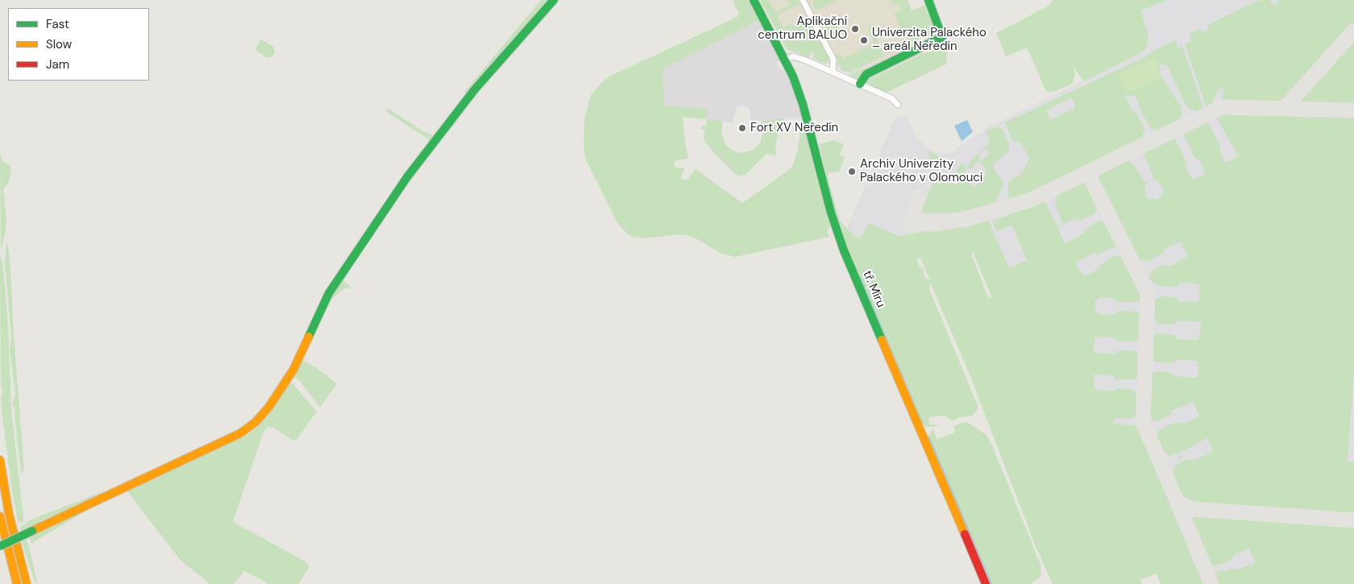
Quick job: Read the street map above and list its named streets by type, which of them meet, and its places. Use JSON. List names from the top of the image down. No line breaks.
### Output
{"streets":{"main road":["tř. Míru"]},"places":["Aplikační centrum BALUO","Univerzita Palackého – areál Neředín","Fort XV Neředín","Archiv Univerzity Palackého v Olomouci"],"legend":["Fast","Slow","Jam"]}
